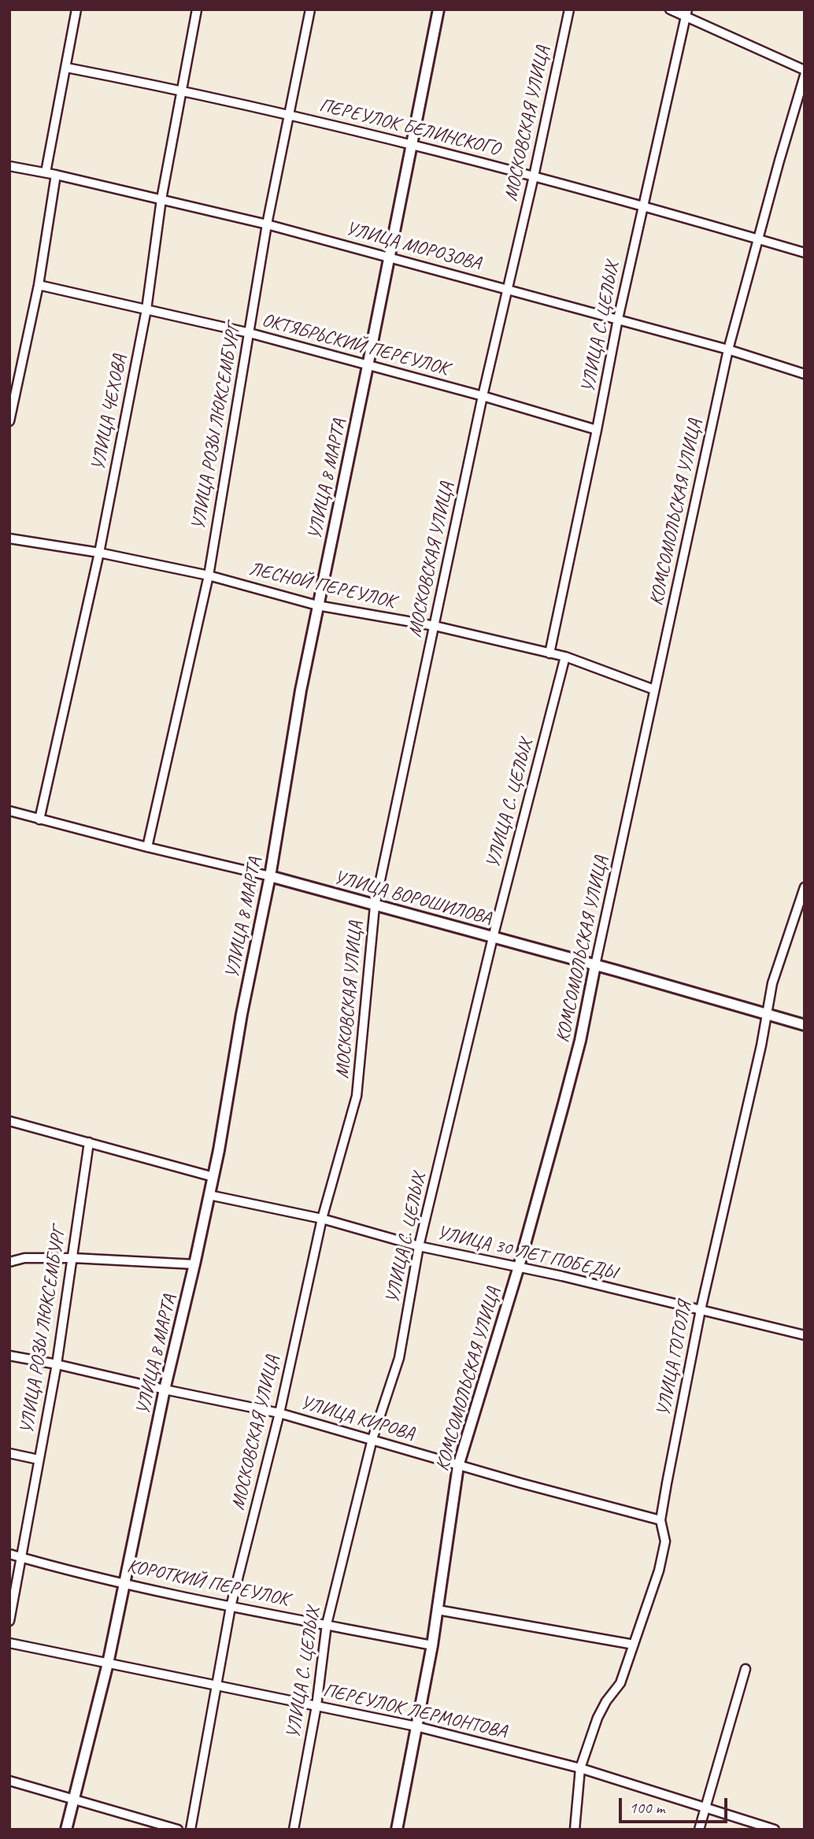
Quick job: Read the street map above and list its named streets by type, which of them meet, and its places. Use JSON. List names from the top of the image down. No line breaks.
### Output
{"streets":{"main road":["УЛИЦА 8 МАРТА","КОМСОМОЛЬСКАЯ УЛИЦА","УЛИЦА ВОРОШИЛОВА"],"street":["МОСКОВСКАЯ УЛИЦА","ПЕРЕУЛОК БЕЛИНСКОГО","УЛИЦА МОРОЗОВА","УЛИЦА С. ЦЕЛЫХ","ОКТЯБРЬСКИЙ ПЕРЕУЛОК","УЛИЦА ЧЕХОВА","УЛИЦА РОЗЫ ЛЮКСЕМБУРГ","ЛЕСНОЙ ПЕРЕУЛОК","УЛИЦА 30 ЛЕТ ПОБЕДЫ","УЛИЦА ГОГОЛЯ","УЛИЦА КИРОВА","КОРОТКИЙ ПЕРЕУЛОК","ПЕРЕУЛОК ЛЕРМОНТОВА"]},"crossings":[["МОСКОВСКАЯ УЛИЦА","ПЕРЕУЛОК БЕЛИНСКОГО"],["МОСКОВСКАЯ УЛИЦА","УЛИЦА МОРОЗОВА"],["МОСКОВСКАЯ УЛИЦА","ОКТЯБРЬСКИЙ ПЕРЕУЛОК"],["МОСКОВСКАЯ УЛИЦА","ЛЕСНОЙ ПЕРЕУЛОК"],["МОСКОВСКАЯ УЛИЦА","УЛИЦА ВОРОШИЛОВА"],["МОСКОВСКАЯ УЛИЦА","УЛИЦА 30 ЛЕТ ПОБЕДЫ"],["МОСКОВСКАЯ УЛИЦА","УЛИЦА КИРОВА"],["МОСКОВСКАЯ УЛИЦА","КОРОТКИЙ ПЕРЕУЛОК"],["МОСКОВСКАЯ УЛИЦА","ПЕРЕУЛОК ЛЕРМОНТОВА"],["ПЕРЕУЛОК БЕЛИНСКОГО","УЛИЦА С. ЦЕЛЫХ"],["ПЕРЕУЛОК БЕЛИНСКОГО","УЛИЦА ЧЕХОВА"],["ПЕРЕУЛОК БЕЛИНСКОГО","УЛИЦА РОЗЫ ЛЮКСЕМБУРГ"],["ПЕРЕУЛОК БЕЛИНСКОГО","УЛИЦА 8 МАРТА"],["ПЕРЕУЛОК БЕЛИНСКОГО","КОМСОМОЛЬСКАЯ УЛИЦА"],["УЛИЦА МОРОЗОВА","УЛИЦА С. ЦЕЛЫХ"],["УЛИЦА МОРОЗОВА","УЛИЦА ЧЕХОВА"],["УЛИЦА МОРОЗОВА","УЛИЦА РОЗЫ ЛЮКСЕМБУРГ"],["УЛИЦА МОРОЗОВА","УЛИЦА 8 МАРТА"],["УЛИЦА МОРОЗОВА","КОМСОМОЛЬСКАЯ УЛИЦА"],["УЛИЦА С. ЦЕЛЫХ","ОКТЯБРЬСКИЙ ПЕРЕУЛОК"],["УЛИЦА С. ЦЕЛЫХ","ЛЕСНОЙ ПЕРЕУЛОК"],["УЛИЦА С. ЦЕЛЫХ","УЛИЦА ВОРОШИЛОВА"],["УЛИЦА С. ЦЕЛЫХ","УЛИЦА 30 ЛЕТ ПОБЕДЫ"],["УЛИЦА С. ЦЕЛЫХ","УЛИЦА КИРОВА"],["УЛИЦА С. ЦЕЛЫХ","КОРОТКИЙ ПЕРЕУЛОК"],["УЛИЦА С. ЦЕЛЫХ","ПЕРЕУЛОК ЛЕРМОНТОВА"],["ОКТЯБРЬСКИЙ ПЕРЕУЛОК","УЛИЦА ЧЕХОВА"],["ОКТЯБРЬСКИЙ ПЕРЕУЛОК","УЛИЦА РОЗЫ ЛЮКСЕМБУРГ"],["ОКТЯБРЬСКИЙ ПЕРЕУЛОК","УЛИЦА 8 МАРТА"],["УЛИЦА ЧЕХОВА","ЛЕСНОЙ ПЕРЕУЛОК"],["УЛИЦА ЧЕХОВА","УЛИЦА ВОРОШИЛОВА"],["УЛИЦА РОЗЫ ЛЮКСЕМБУРГ","ЛЕСНОЙ ПЕРЕУЛОК"],["УЛИЦА РОЗЫ ЛЮКСЕМБУРГ","УЛИЦА ВОРОШИЛОВА"],["УЛИЦА РОЗЫ ЛЮКСЕМБУРГ","УЛИЦА КИРОВА"],["УЛИЦА РОЗЫ ЛЮКСЕМБУРГ","КОРОТКИЙ ПЕРЕУЛОК"],["УЛИЦА 8 МАРТА","ЛЕСНОЙ ПЕРЕУЛОК"],["УЛИЦА 8 МАРТА","УЛИЦА ВОРОШИЛОВА"],["УЛИЦА 8 МАРТА","УЛИЦА 30 ЛЕТ ПОБЕДЫ"],["УЛИЦА 8 МАРТА","УЛИЦА КИРОВА"],["УЛИЦА 8 МАРТА","КОРОТКИЙ ПЕРЕУЛОК"],["УЛИЦА 8 МАРТА","ПЕРЕУЛОК ЛЕРМОНТОВА"],["КОМСОМОЛЬСКАЯ УЛИЦА","ЛЕСНОЙ ПЕРЕУЛОК"],["КОМСОМОЛЬСКАЯ УЛИЦА","УЛИЦА ВОРОШИЛОВА"],["КОМСОМОЛЬСКАЯ УЛИЦА","УЛИЦА 30 ЛЕТ ПОБЕДЫ"],["КОМСОМОЛЬСКАЯ УЛИЦА","УЛИЦА КИРОВА"],["КОМСОМОЛЬСКАЯ УЛИЦА","КОРОТКИЙ ПЕРЕУЛОК"],["КОМСОМОЛЬСКАЯ УЛИЦА","ПЕРЕУЛОК ЛЕРМОНТОВА"],["УЛИЦА ВОРОШИЛОВА","УЛИЦА ГОГОЛЯ"],["УЛИЦА 30 ЛЕТ ПОБЕДЫ","УЛИЦА ГОГОЛЯ"],["УЛИЦА ГОГОЛЯ","УЛИЦА КИРОВА"],["УЛИЦА ГОГОЛЯ","ПЕРЕУЛОК ЛЕРМОНТОВА"]],"scale_bar":"100 m"}
